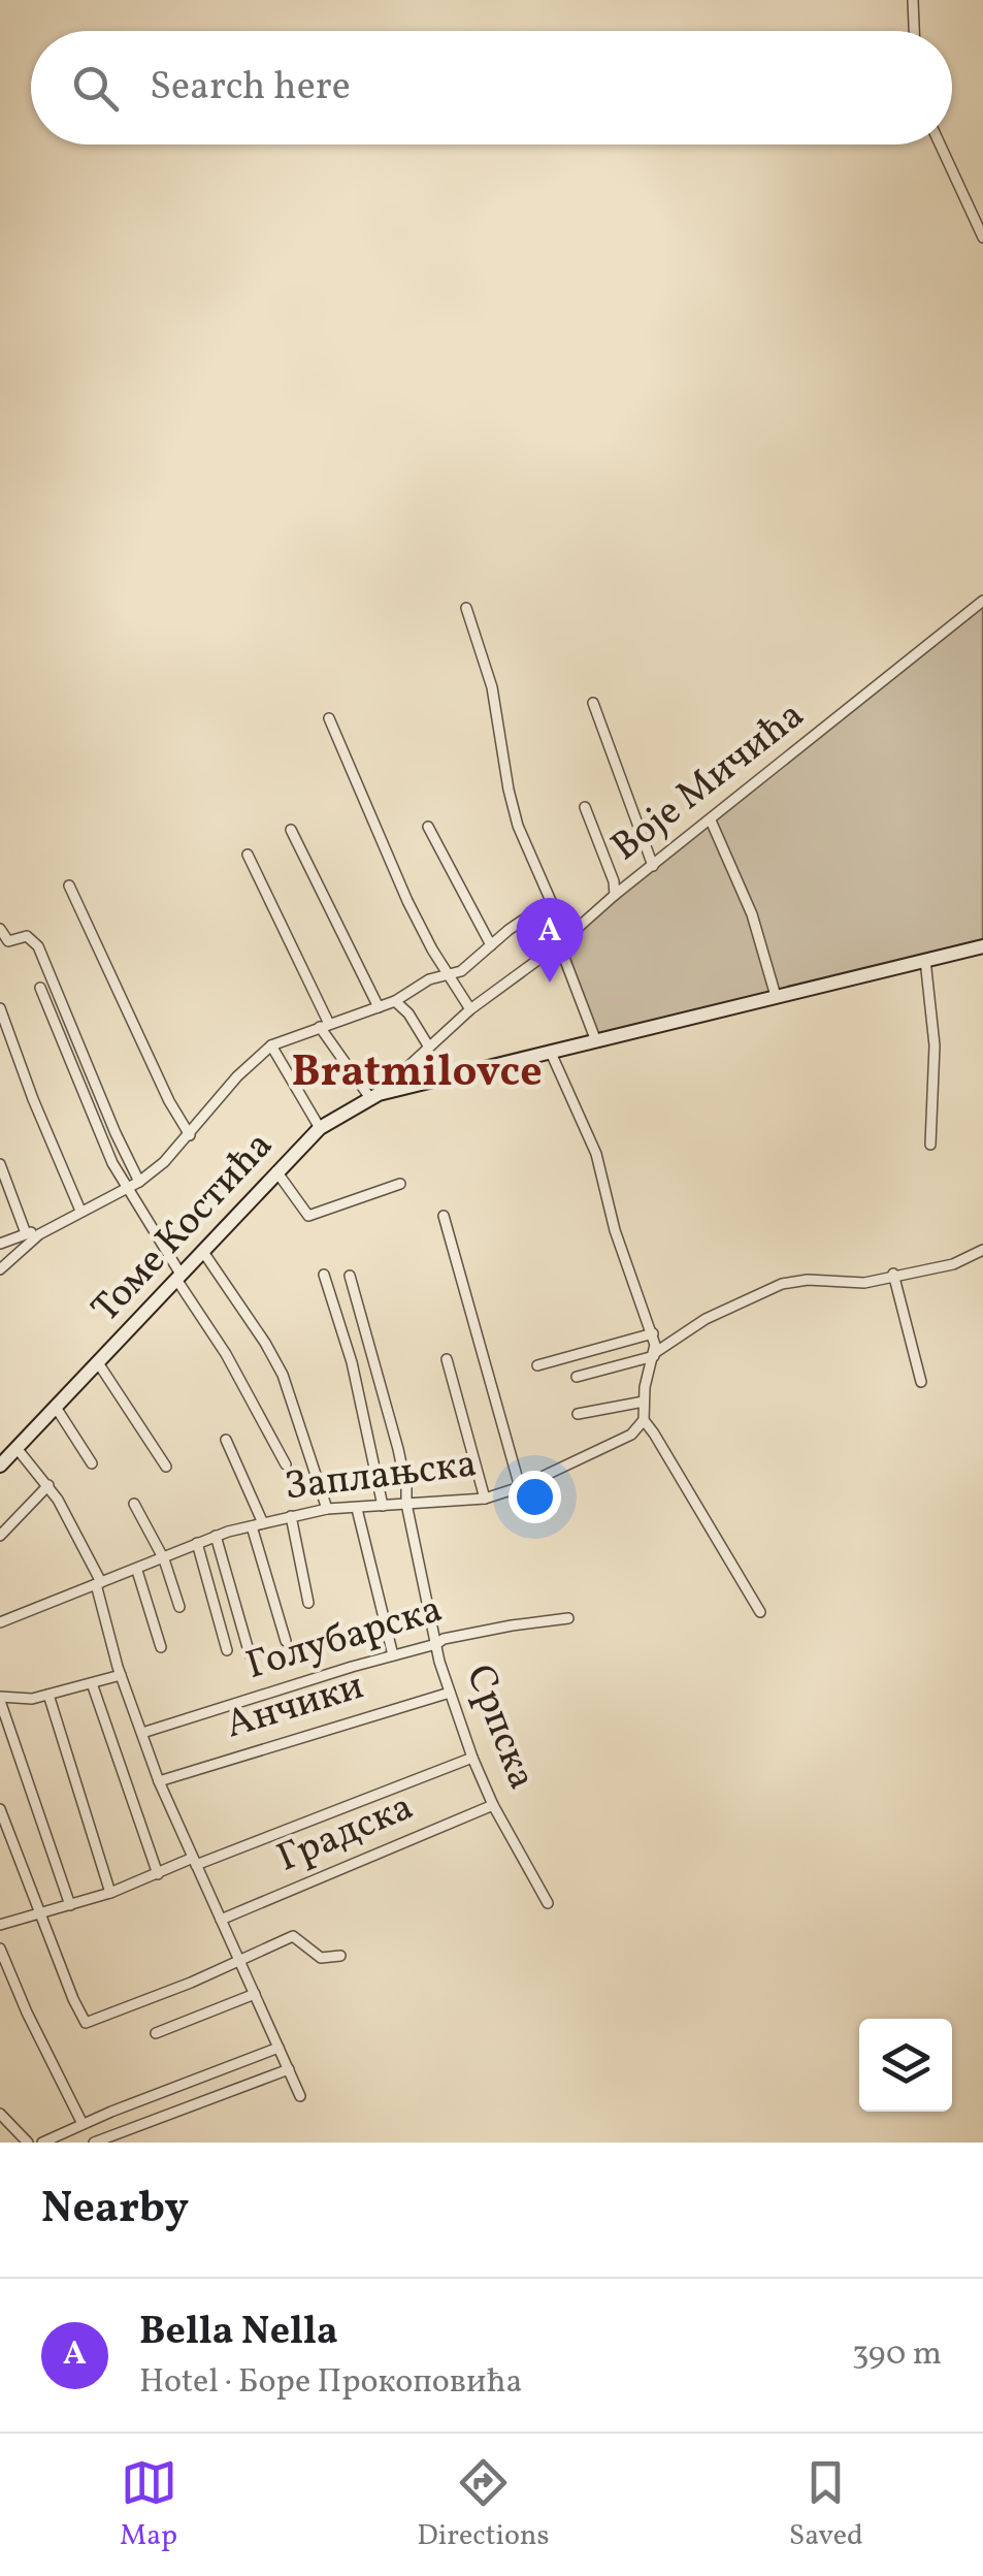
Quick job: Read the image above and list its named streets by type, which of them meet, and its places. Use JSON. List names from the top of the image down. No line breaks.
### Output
{"streets":{"street":["Воје Мичића","Томе Костића","Заплањска","Голубарска","Анчики","Српска","Градска"]},"crossings":[["Воје Мичића","Томе Костића"],["Заплањска","Српска"],["Голубарска","Српска"],["Анчики","Српска"],["Српска","Градска"]],"districts":["Bratmilovce"],"page":{"search":"Search here","pins":"A","heading":"Nearby","list":[{"mark":"A","name":"Bella Nella","note":"Hotel · Боре Прокоповића","value":"390 m"}],"nav":["Map","Directions","Saved"]}}
